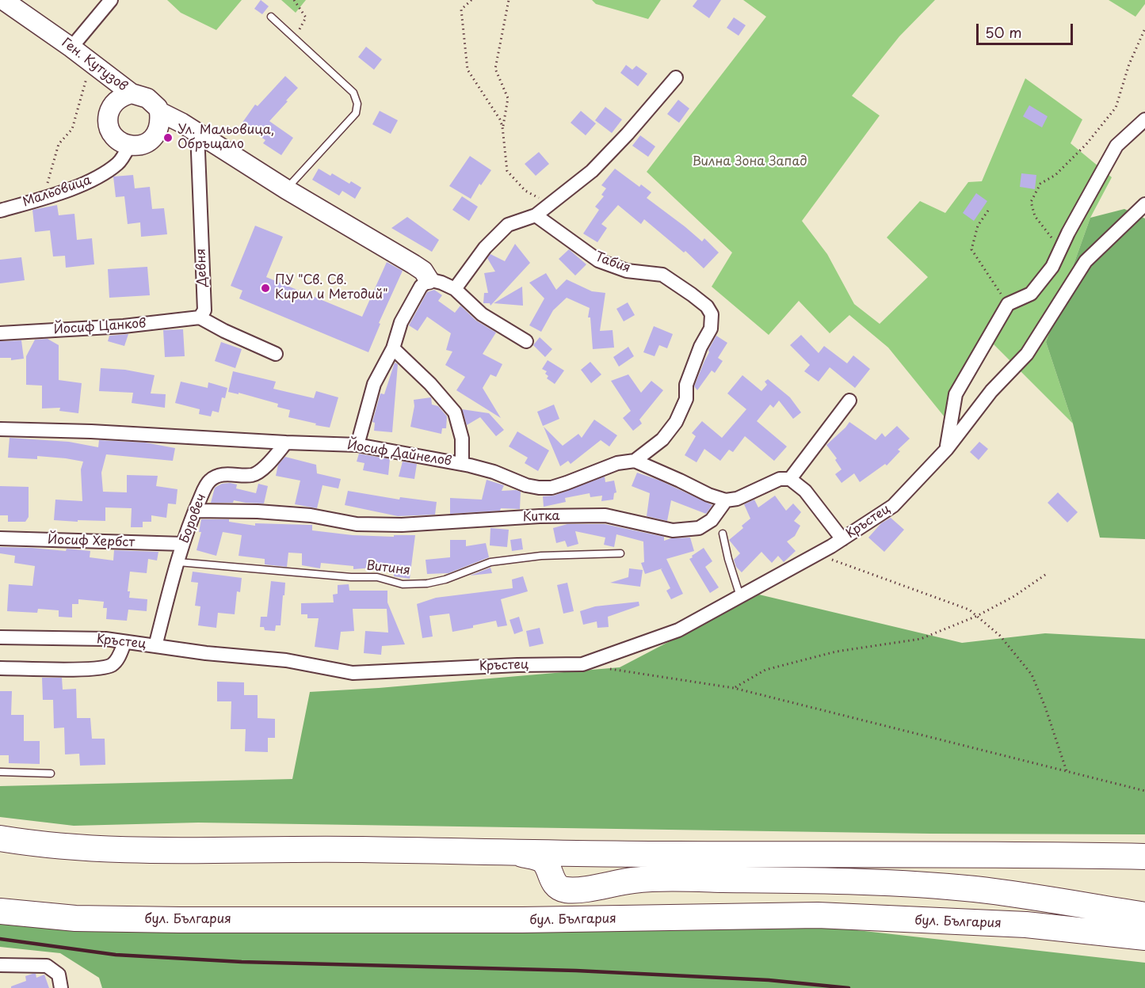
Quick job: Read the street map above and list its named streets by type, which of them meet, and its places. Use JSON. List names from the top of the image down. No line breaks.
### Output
{"streets":{"highway":["бул. България"],"street":["Ген. Кутузов","Мальовица","Табия","Девня","Йосиф Цанков","Йосиф Дайнелов","Китка","Боровеч","Кръстец","Йосиф Хербст"],"lane":["Витиня"]},"crossings":[["Ген. Кутузов","Мальовица"],["Ген. Кутузов","Девня"],["Табия","Йосиф Дайнелов"],["Девня","Йосиф Цанков"],["Йосиф Дайнелов","Боровеч"],["Китка","Боровеч"],["Боровеч","Кръстец"],["Боровеч","Йосиф Хербст"],["Боровеч","Витиня"]],"parks":["Вилна Зона Запад"],"places":["Ул. Мальовица, Обръщало","ПУ \"Св. Св. Кирил и Методий\""],"scale_bar":"50 m"}
